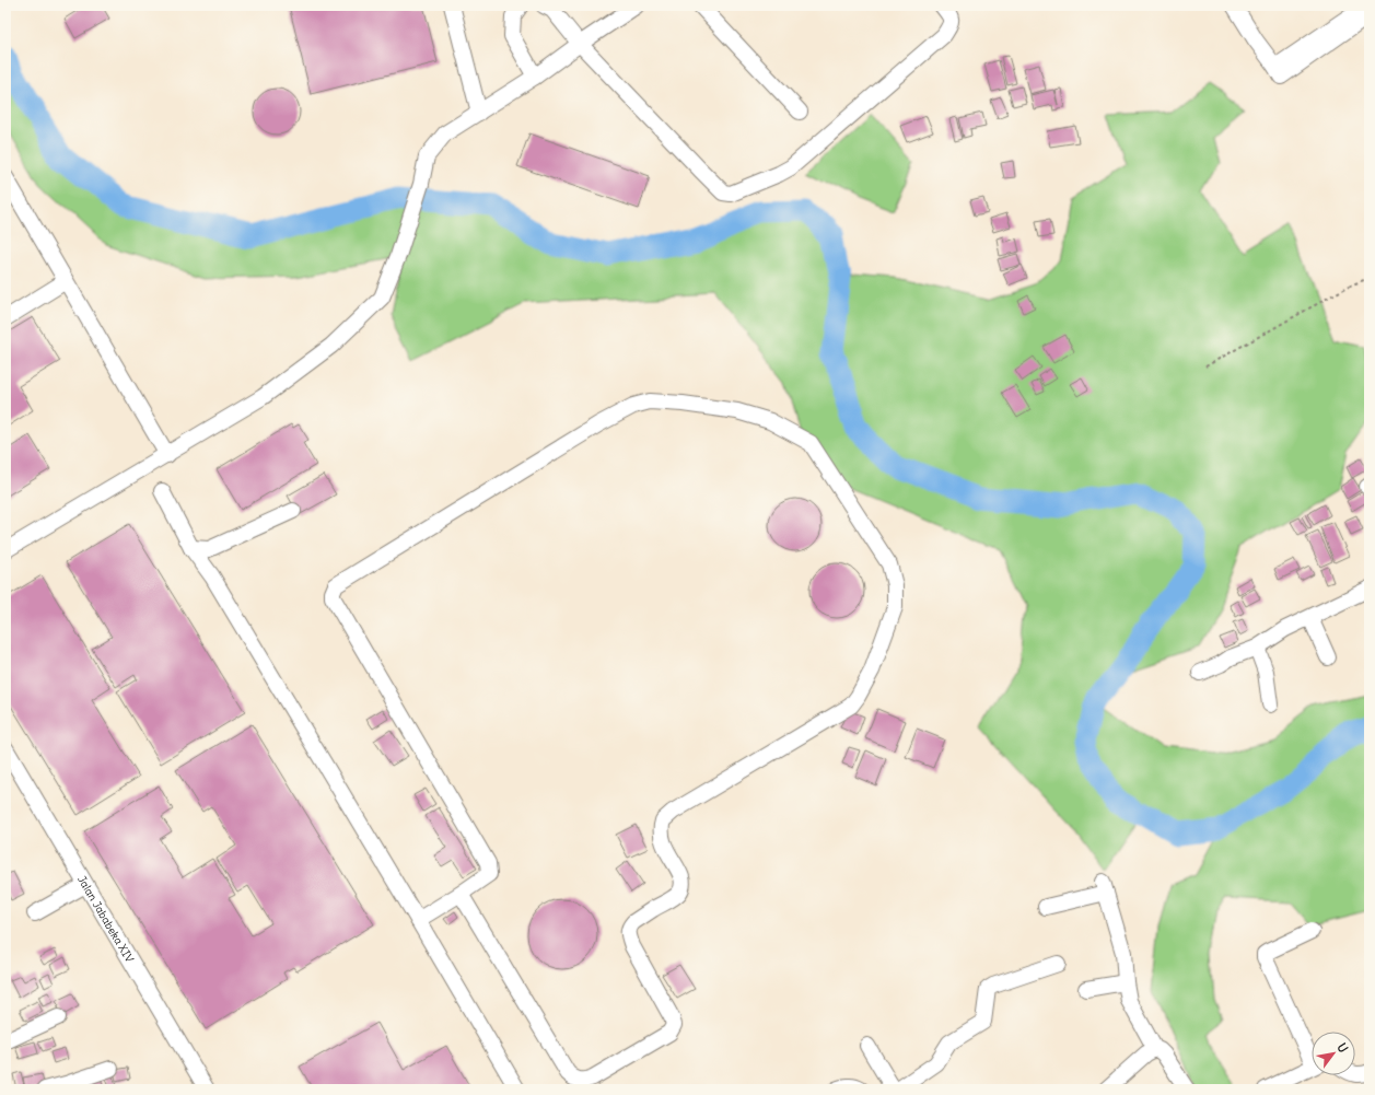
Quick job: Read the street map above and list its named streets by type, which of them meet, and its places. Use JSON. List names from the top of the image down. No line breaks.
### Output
{"streets":{"street":["Jalan Jababeka XIV"]},"north":"top right"}
